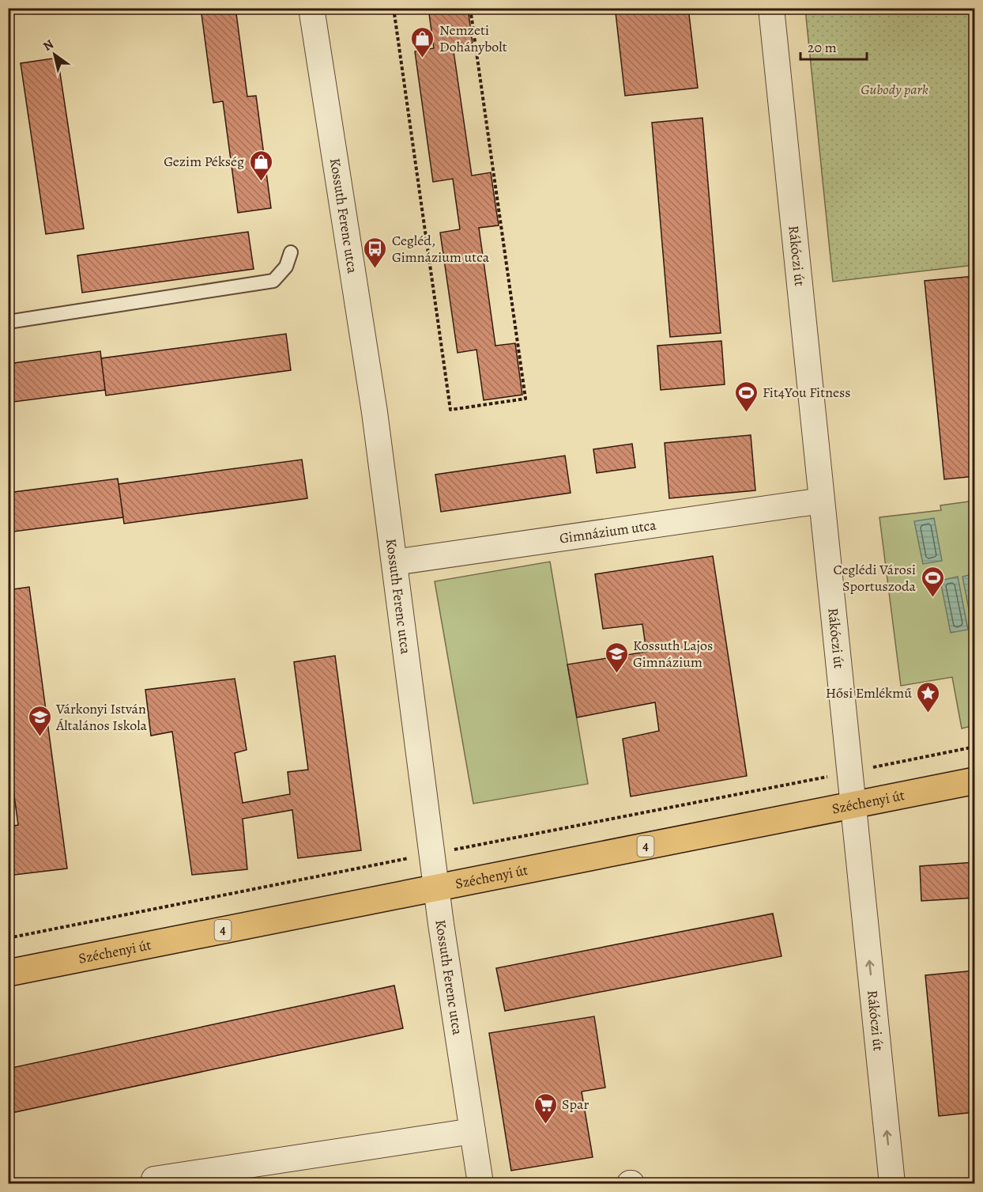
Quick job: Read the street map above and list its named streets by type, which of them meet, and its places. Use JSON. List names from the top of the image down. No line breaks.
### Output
{"streets":{"main road":["Széchenyi út","4"],"street":["Kossuth Ferenc utca","Rákóczi út","Gimnázium utca"]},"crossings":[["Kossuth Ferenc utca","Gimnázium utca"],["Kossuth Ferenc utca","Széchenyi út"],["Rákóczi út","Gimnázium utca"],["Rákóczi út","Széchenyi út"]],"parks":["Gubody park"],"places":{"shop":["Nemzeti Dohánybolt","Gezim Pékség"],"bus stop":["Cegléd, Gimnázium utca"],"sports":["Fit4You Fitness","Ceglédi Városi Sportuszoda"],"school or university":["Kossuth Lajos Gimnázium","Várkonyi István Általános Iskola"],"place":["Hősi Emlékmű"],"supermarket":["Spar"]},"scale_bar":"20 m","north":"top left"}
